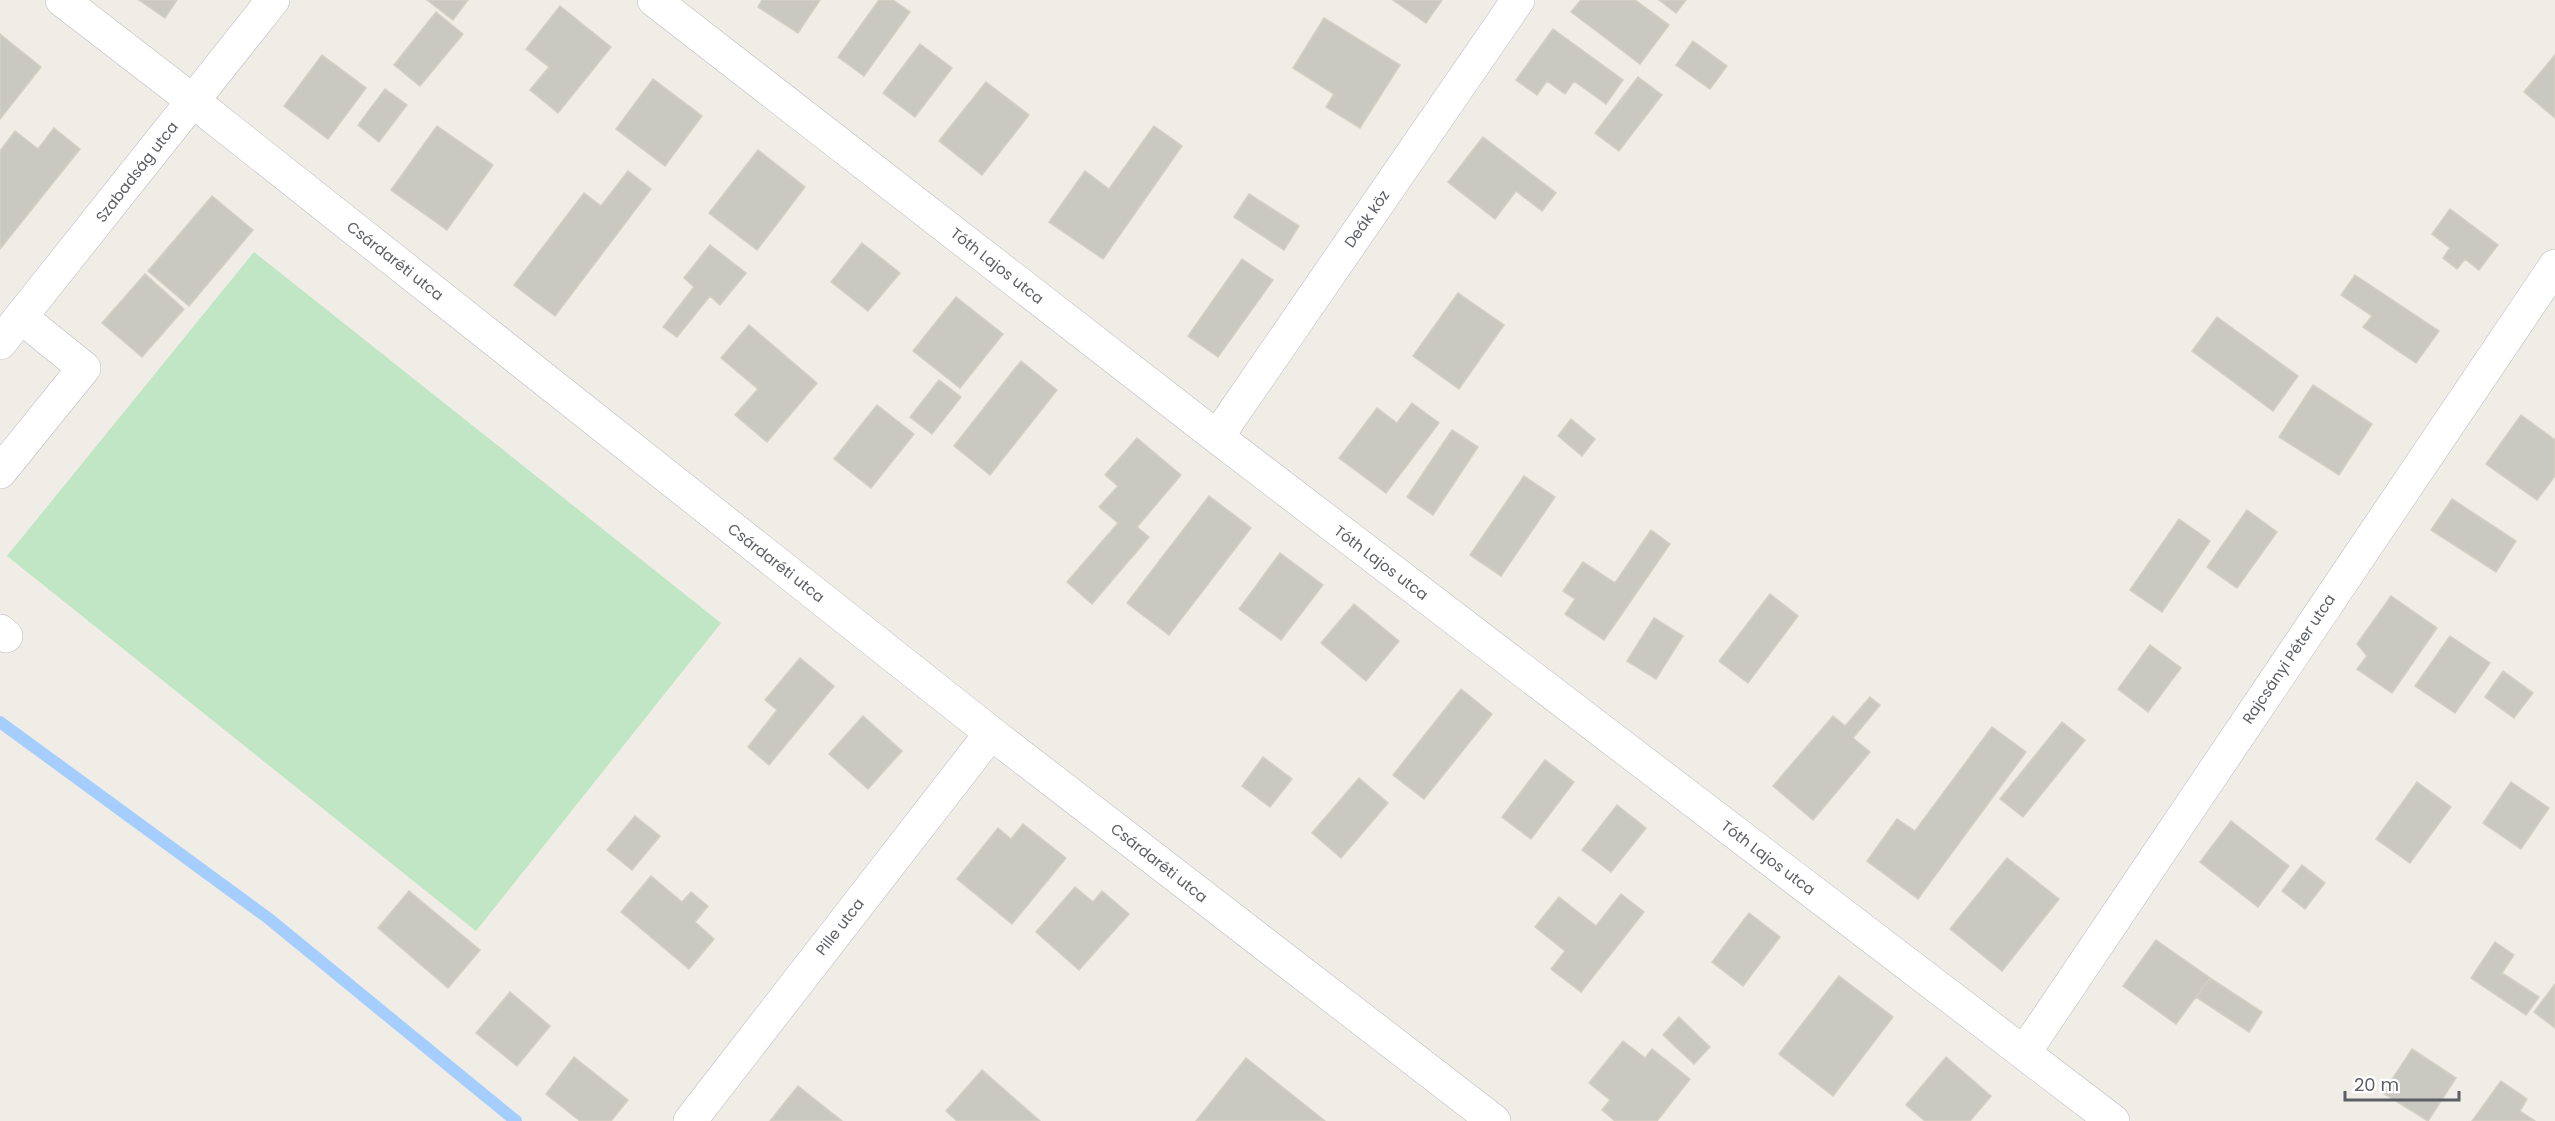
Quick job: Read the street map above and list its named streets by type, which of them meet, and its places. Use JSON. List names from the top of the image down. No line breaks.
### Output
{"streets":{"street":["Szabadság utca","Deák köz","Csárdaréti utca","Tóth Lajos utca","Rajcsányi Péter utca","Pille utca"]},"crossings":[["Szabadság utca","Csárdaréti utca"],["Deák köz","Tóth Lajos utca"],["Csárdaréti utca","Pille utca"],["Tóth Lajos utca","Rajcsányi Péter utca"]],"scale_bar":"20 m"}
